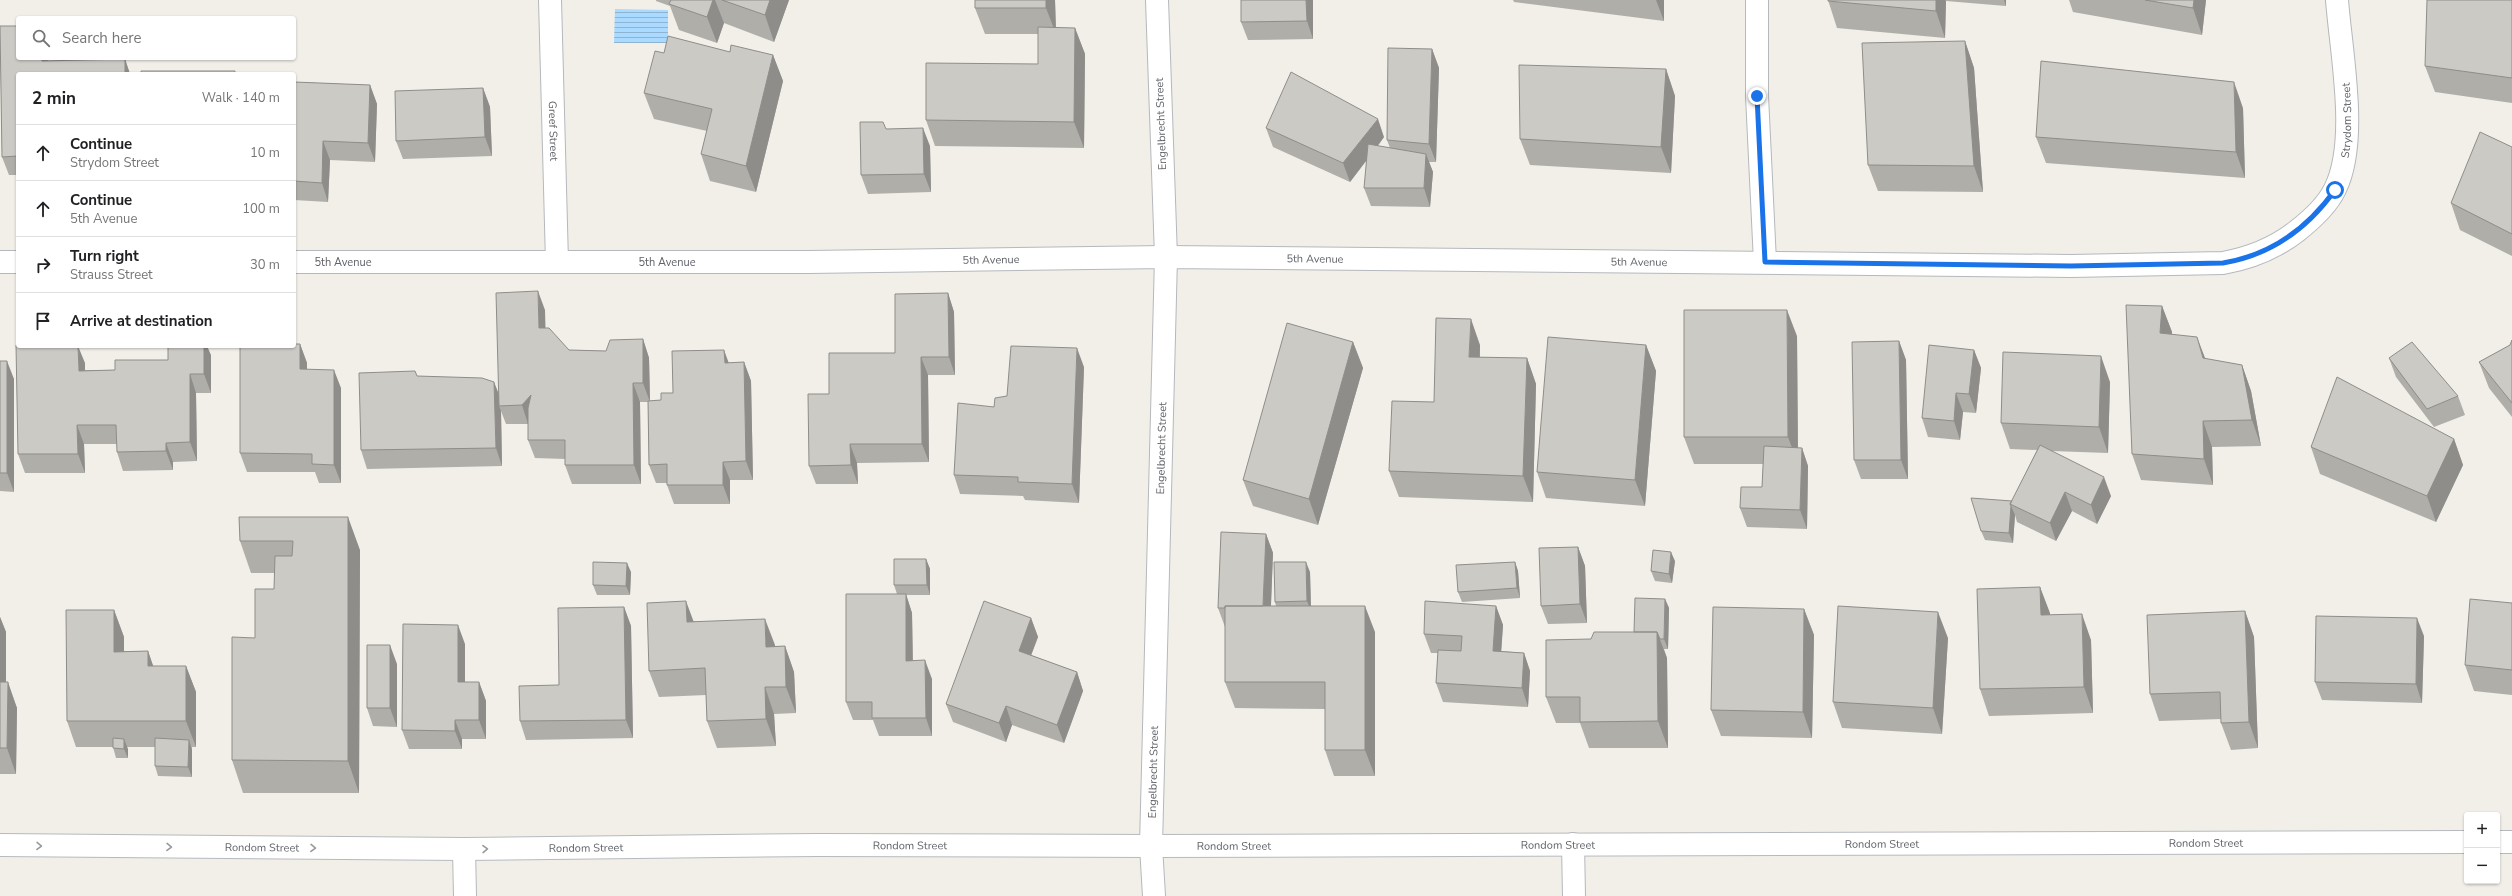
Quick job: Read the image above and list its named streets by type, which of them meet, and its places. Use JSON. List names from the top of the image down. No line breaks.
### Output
{"streets":{"street":["Strydom Street","Engelbrecht Street","Greef Street","5th Avenue","Rondom Street"]},"crossings":[["Strydom Street","5th Avenue"],["Engelbrecht Street","5th Avenue"],["Engelbrecht Street","Rondom Street"],["Greef Street","5th Avenue"]],"one_way":["Rondom Street"],"page":{"search":"Search here","heading":["2 min","Walk · 140 m"],"list":[["Continue","Strydom Street","10 m"],["Continue","5th Avenue","100 m"],["Turn right","Strauss Street","30 m"],"Arrive at destination"],"map_buttons":["+","−"]}}
